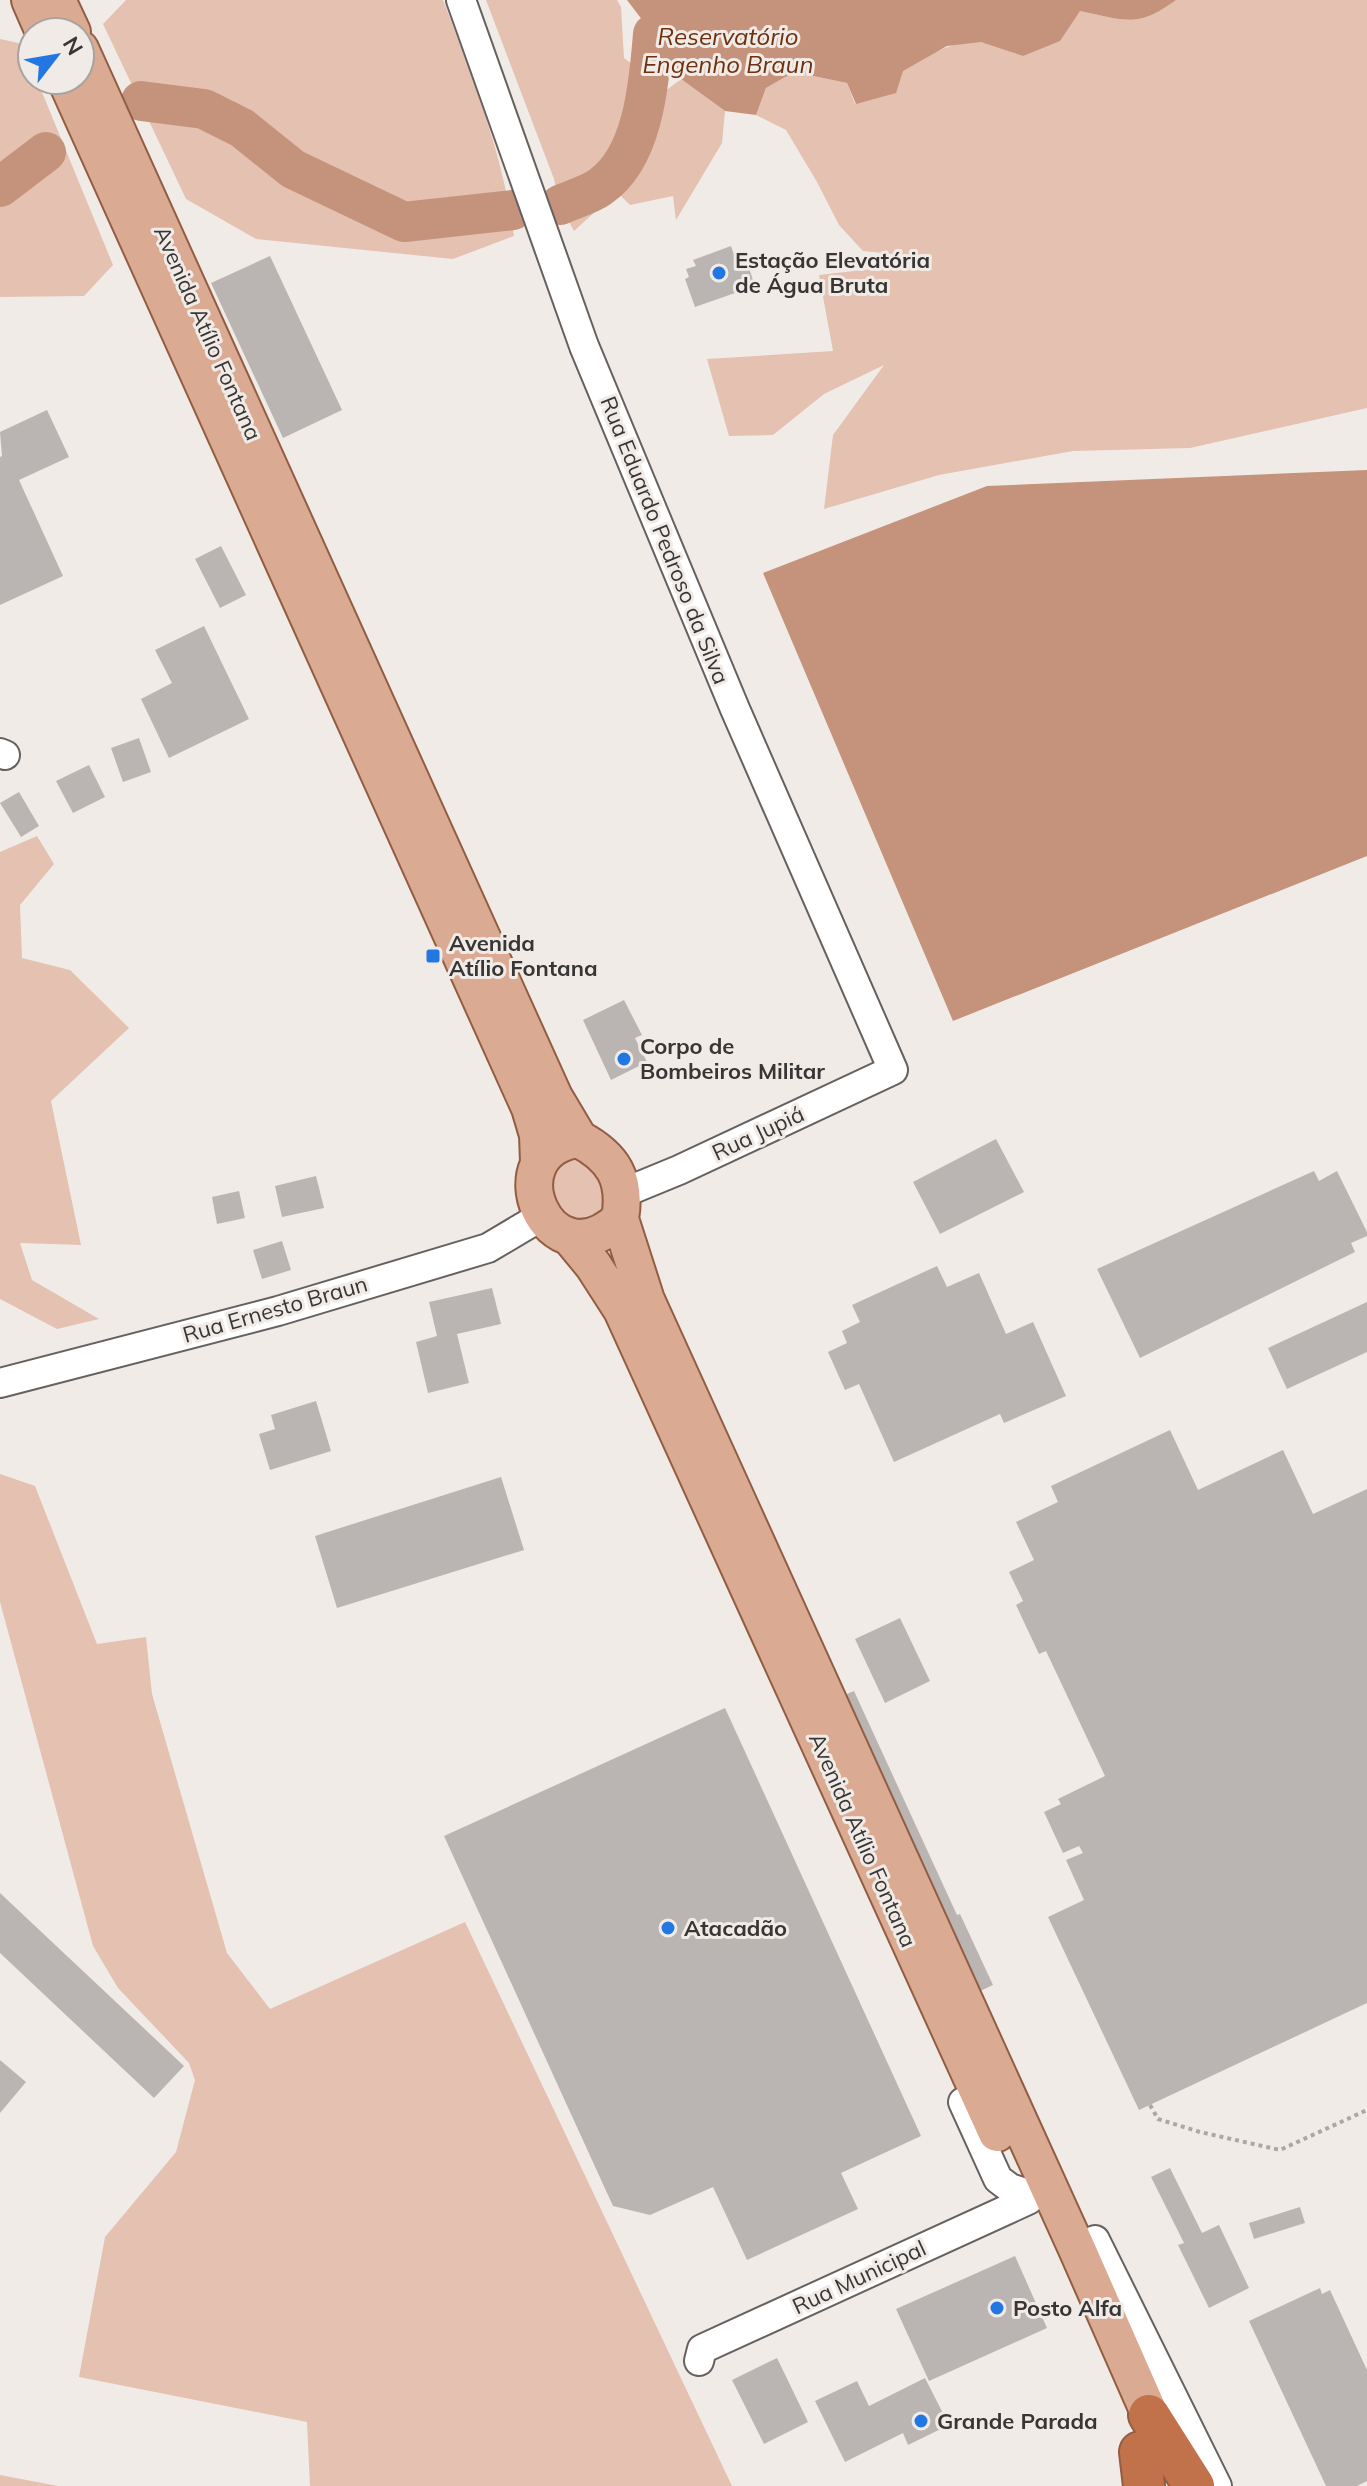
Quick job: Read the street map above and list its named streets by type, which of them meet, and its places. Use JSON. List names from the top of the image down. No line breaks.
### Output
{"streets":{"main road":["Avenida Atílio Fontana"],"street":["Rua Eduardo Pedroso da Silva","Rua Jupiá","Rua Ernesto Braun","Rua Municipal"]},"crossings":[["Avenida Atílio Fontana","Rua Jupiá"],["Avenida Atílio Fontana","Rua Ernesto Braun"],["Avenida Atílio Fontana","Rua Municipal"],["Rua Eduardo Pedroso da Silva","Rua Jupiá"],["Rua Jupiá","Rua Ernesto Braun"]],"water":["Reservatório Engenho Braun"],"places":{"other":["Estação Elevatória de Água Bruta","Corpo de Bombeiros Militar","Atacadão","Posto Alfa","Grande Parada"],"transit":["Avenida Atílio Fontana"]},"north":"top right"}
